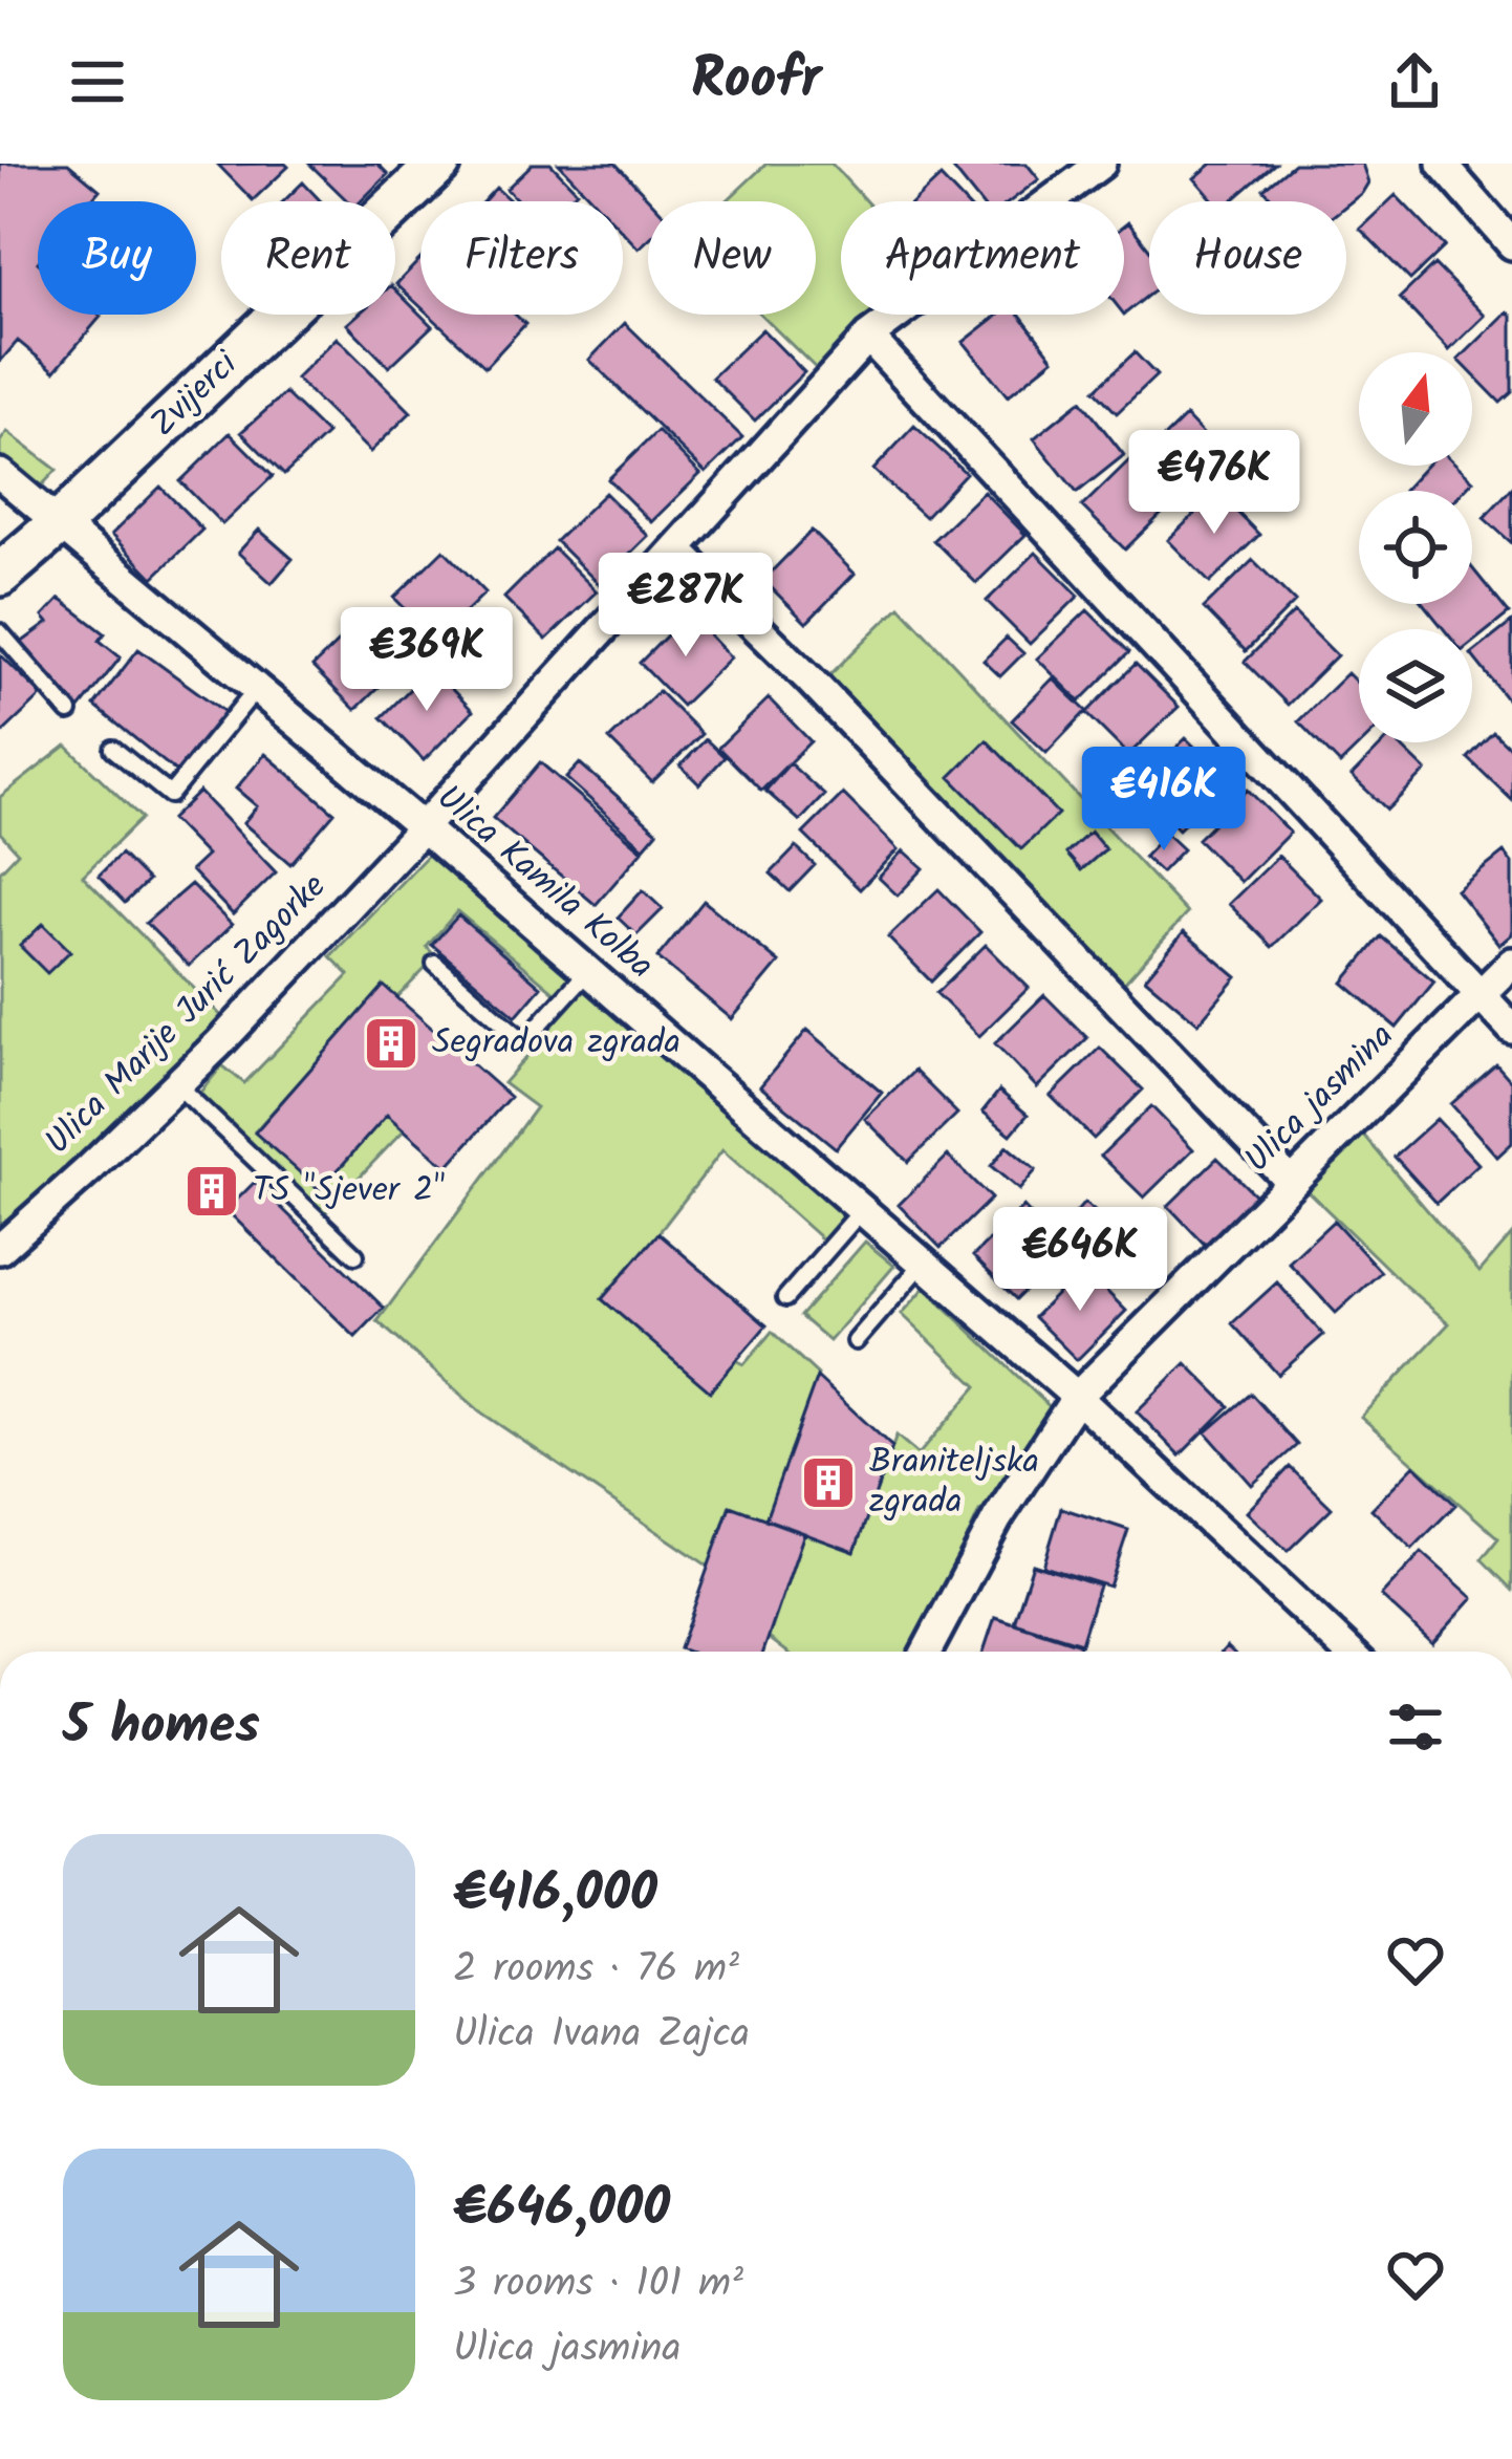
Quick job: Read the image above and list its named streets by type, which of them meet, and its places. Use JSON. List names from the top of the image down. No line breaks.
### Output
{"streets":{"main road":["Zvijerci"],"street":["Ulica Kamila Kolba","Ulica Marije Jurić Zagorke","Ulica jasmina"]},"crossings":[["Zvijerci","Ulica Kamila Kolba"],["Ulica Kamila Kolba","Ulica Marije Jurić Zagorke"],["Ulica Kamila Kolba","Ulica jasmina"]],"places":{"building":["Segradova zgrada","TS \"Sjever 2\"","Braniteljska zgrada"]},"north":"top","page":{"header":"Roofr","chip":["Buy","Rent","Filters","New","Apartment","House"],"price":["€476K","€287K","€369K","€416K","€646K"],"heading":"5 homes","list":[{"name":"€416,000","note":"2 rooms · 76 m² · Ulica Ivana Zajca"},{"name":"€646,000","note":"3 rooms · 101 m² · Ulica jasmina"}]}}
